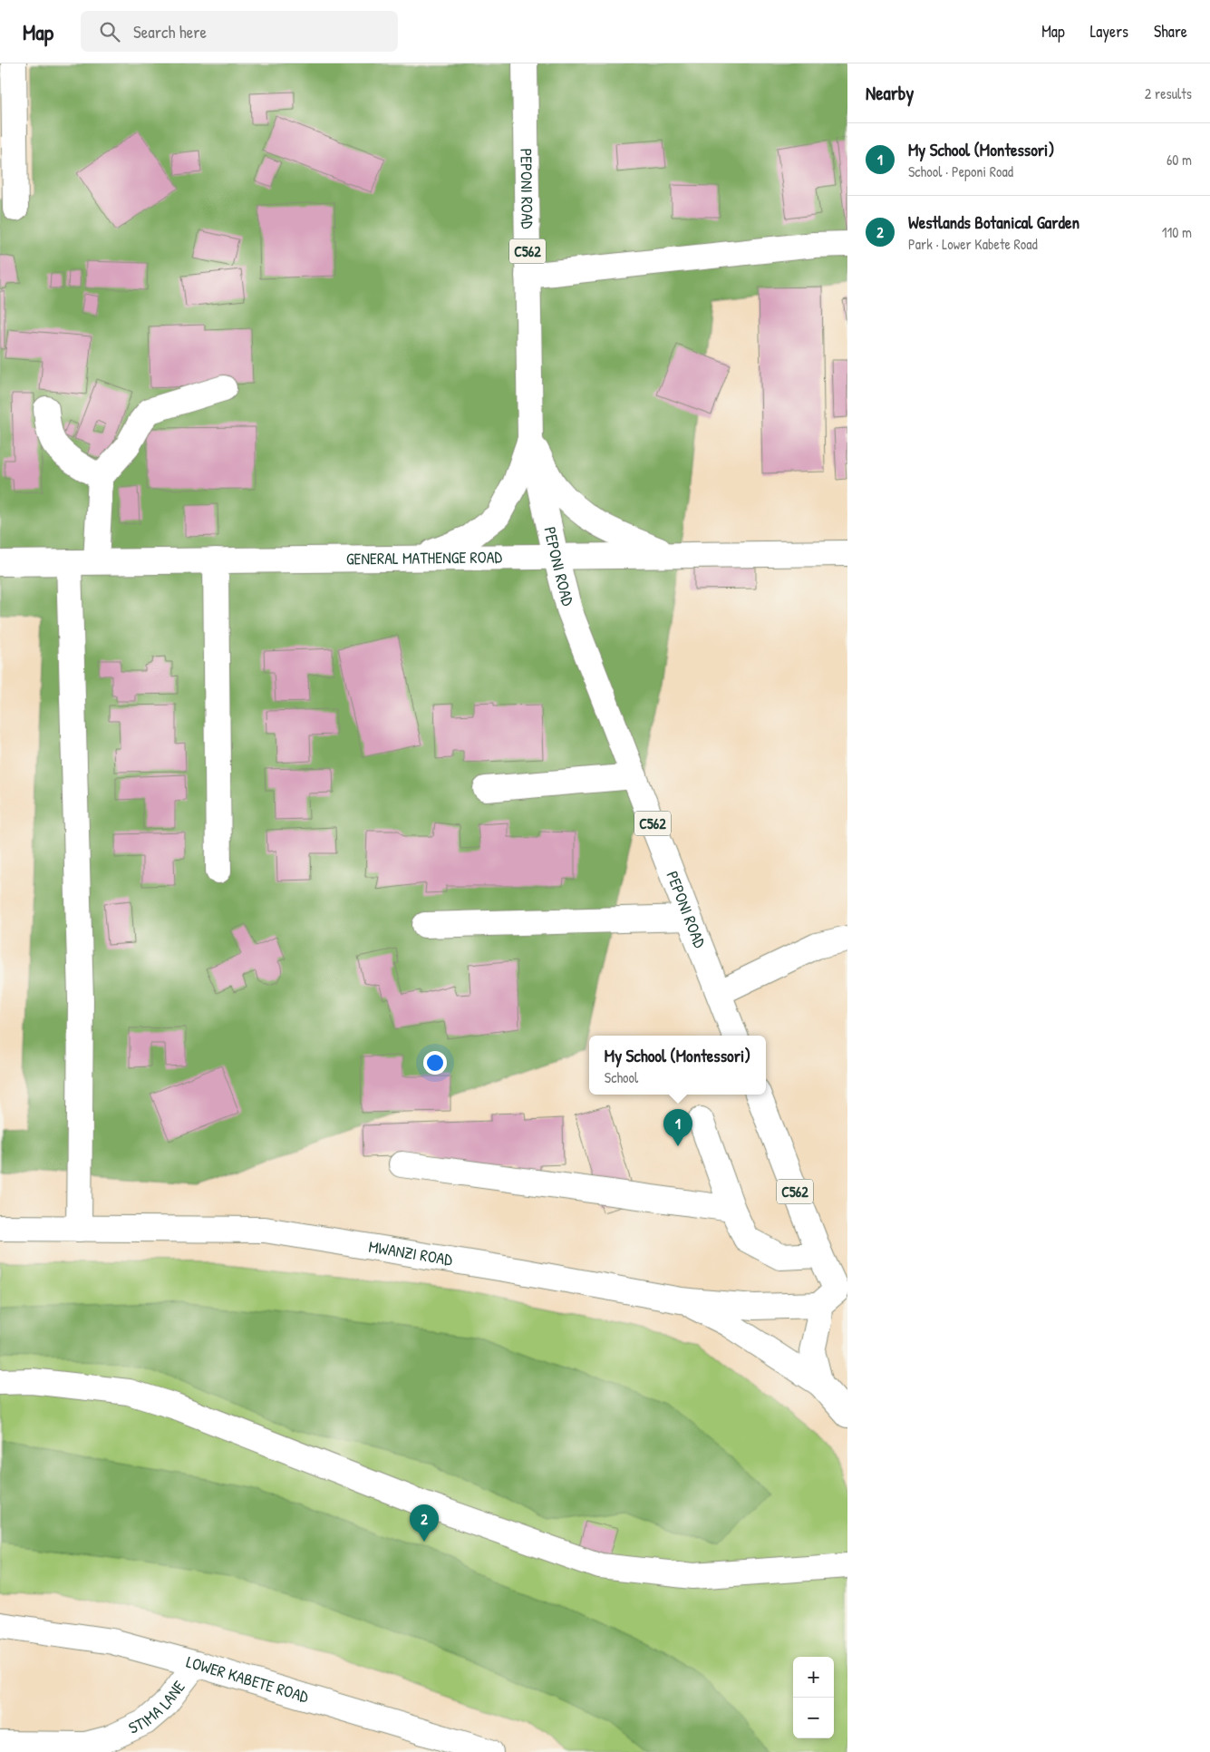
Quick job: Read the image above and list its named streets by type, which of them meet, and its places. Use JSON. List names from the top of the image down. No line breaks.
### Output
{"streets":{"street":["PEPONI ROAD","C562","GENERAL MATHENGE ROAD","MWANZI ROAD","LOWER KABETE ROAD","STIMA LANE"]},"crossings":[["PEPONI ROAD","GENERAL MATHENGE ROAD"],["C562","MWANZI ROAD"],["LOWER KABETE ROAD","STIMA LANE"]],"page":{"header":"Map","search":"Search here","nav":["Map","Layers","Share"],"heading":["Nearby","2 results"],"list":[{"mark":"1","name":"My School (Montessori)","note":"School · Peponi Road","value":"60 m"},{"mark":"2","name":"Westlands Botanical Garden","note":"Park · Lower Kabete Road","value":"110 m"}],"popup":["My School (Montessori)","School"],"pins":["1","2"],"map_buttons":["+","−"]}}
